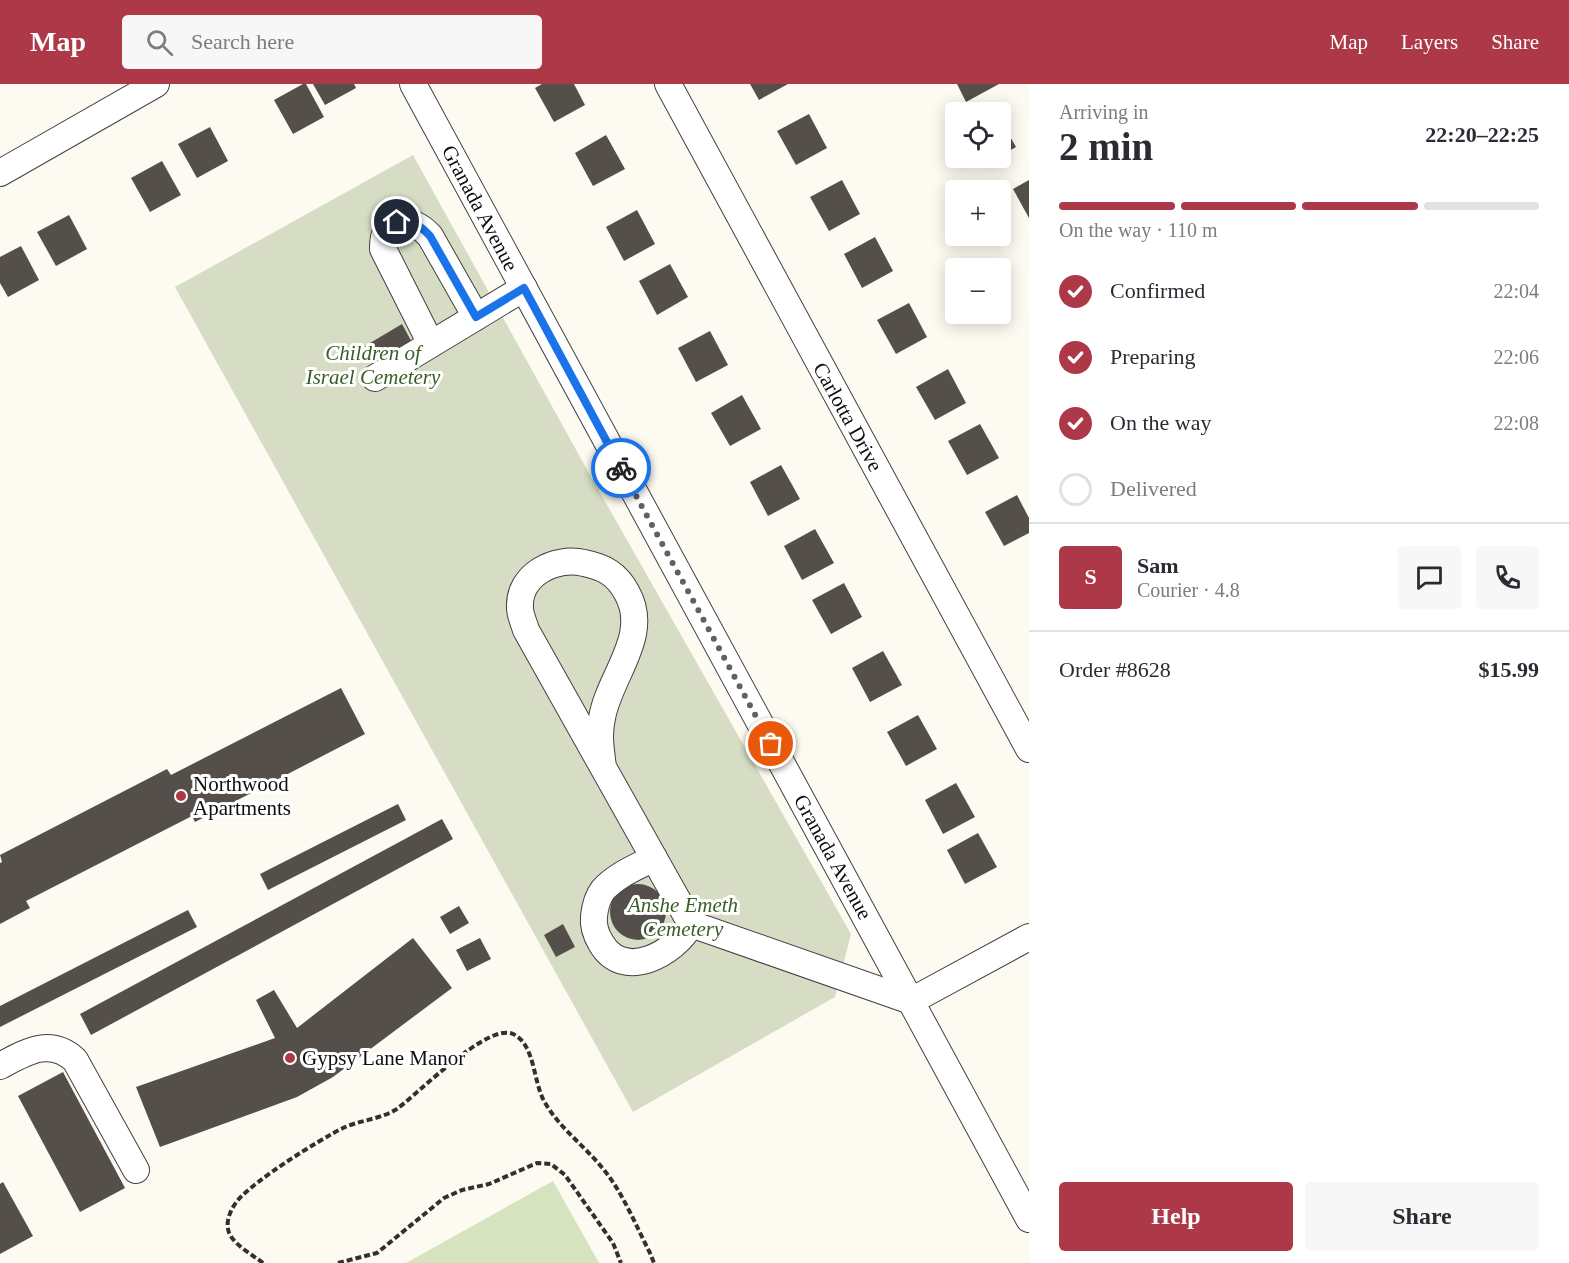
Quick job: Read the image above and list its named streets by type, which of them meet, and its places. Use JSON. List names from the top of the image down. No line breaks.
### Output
{"streets":{"street":["Granada Avenue","Carlotta Drive"]},"parks":["Children of Israel Cemetery","Anshe Emeth Cemetery"],"places":["Northwood Apartments","Gypsy Lane Manor"],"page":{"header":"Map","search":"Search here","nav":["Map","Layers","Share"],"heading":["2 min","Arriving in","22:20–22:25"],"panel":["Sam","Courier · 4.8","Order #8628","$15.99"],"map_buttons":["+","−"],"bar":"On the way · 110 m","list":[["Confirmed","22:04"],["Preparing","22:06"],["On the way","22:08"],"Delivered"],"round":"S","buttons":["Help","Share"]}}
